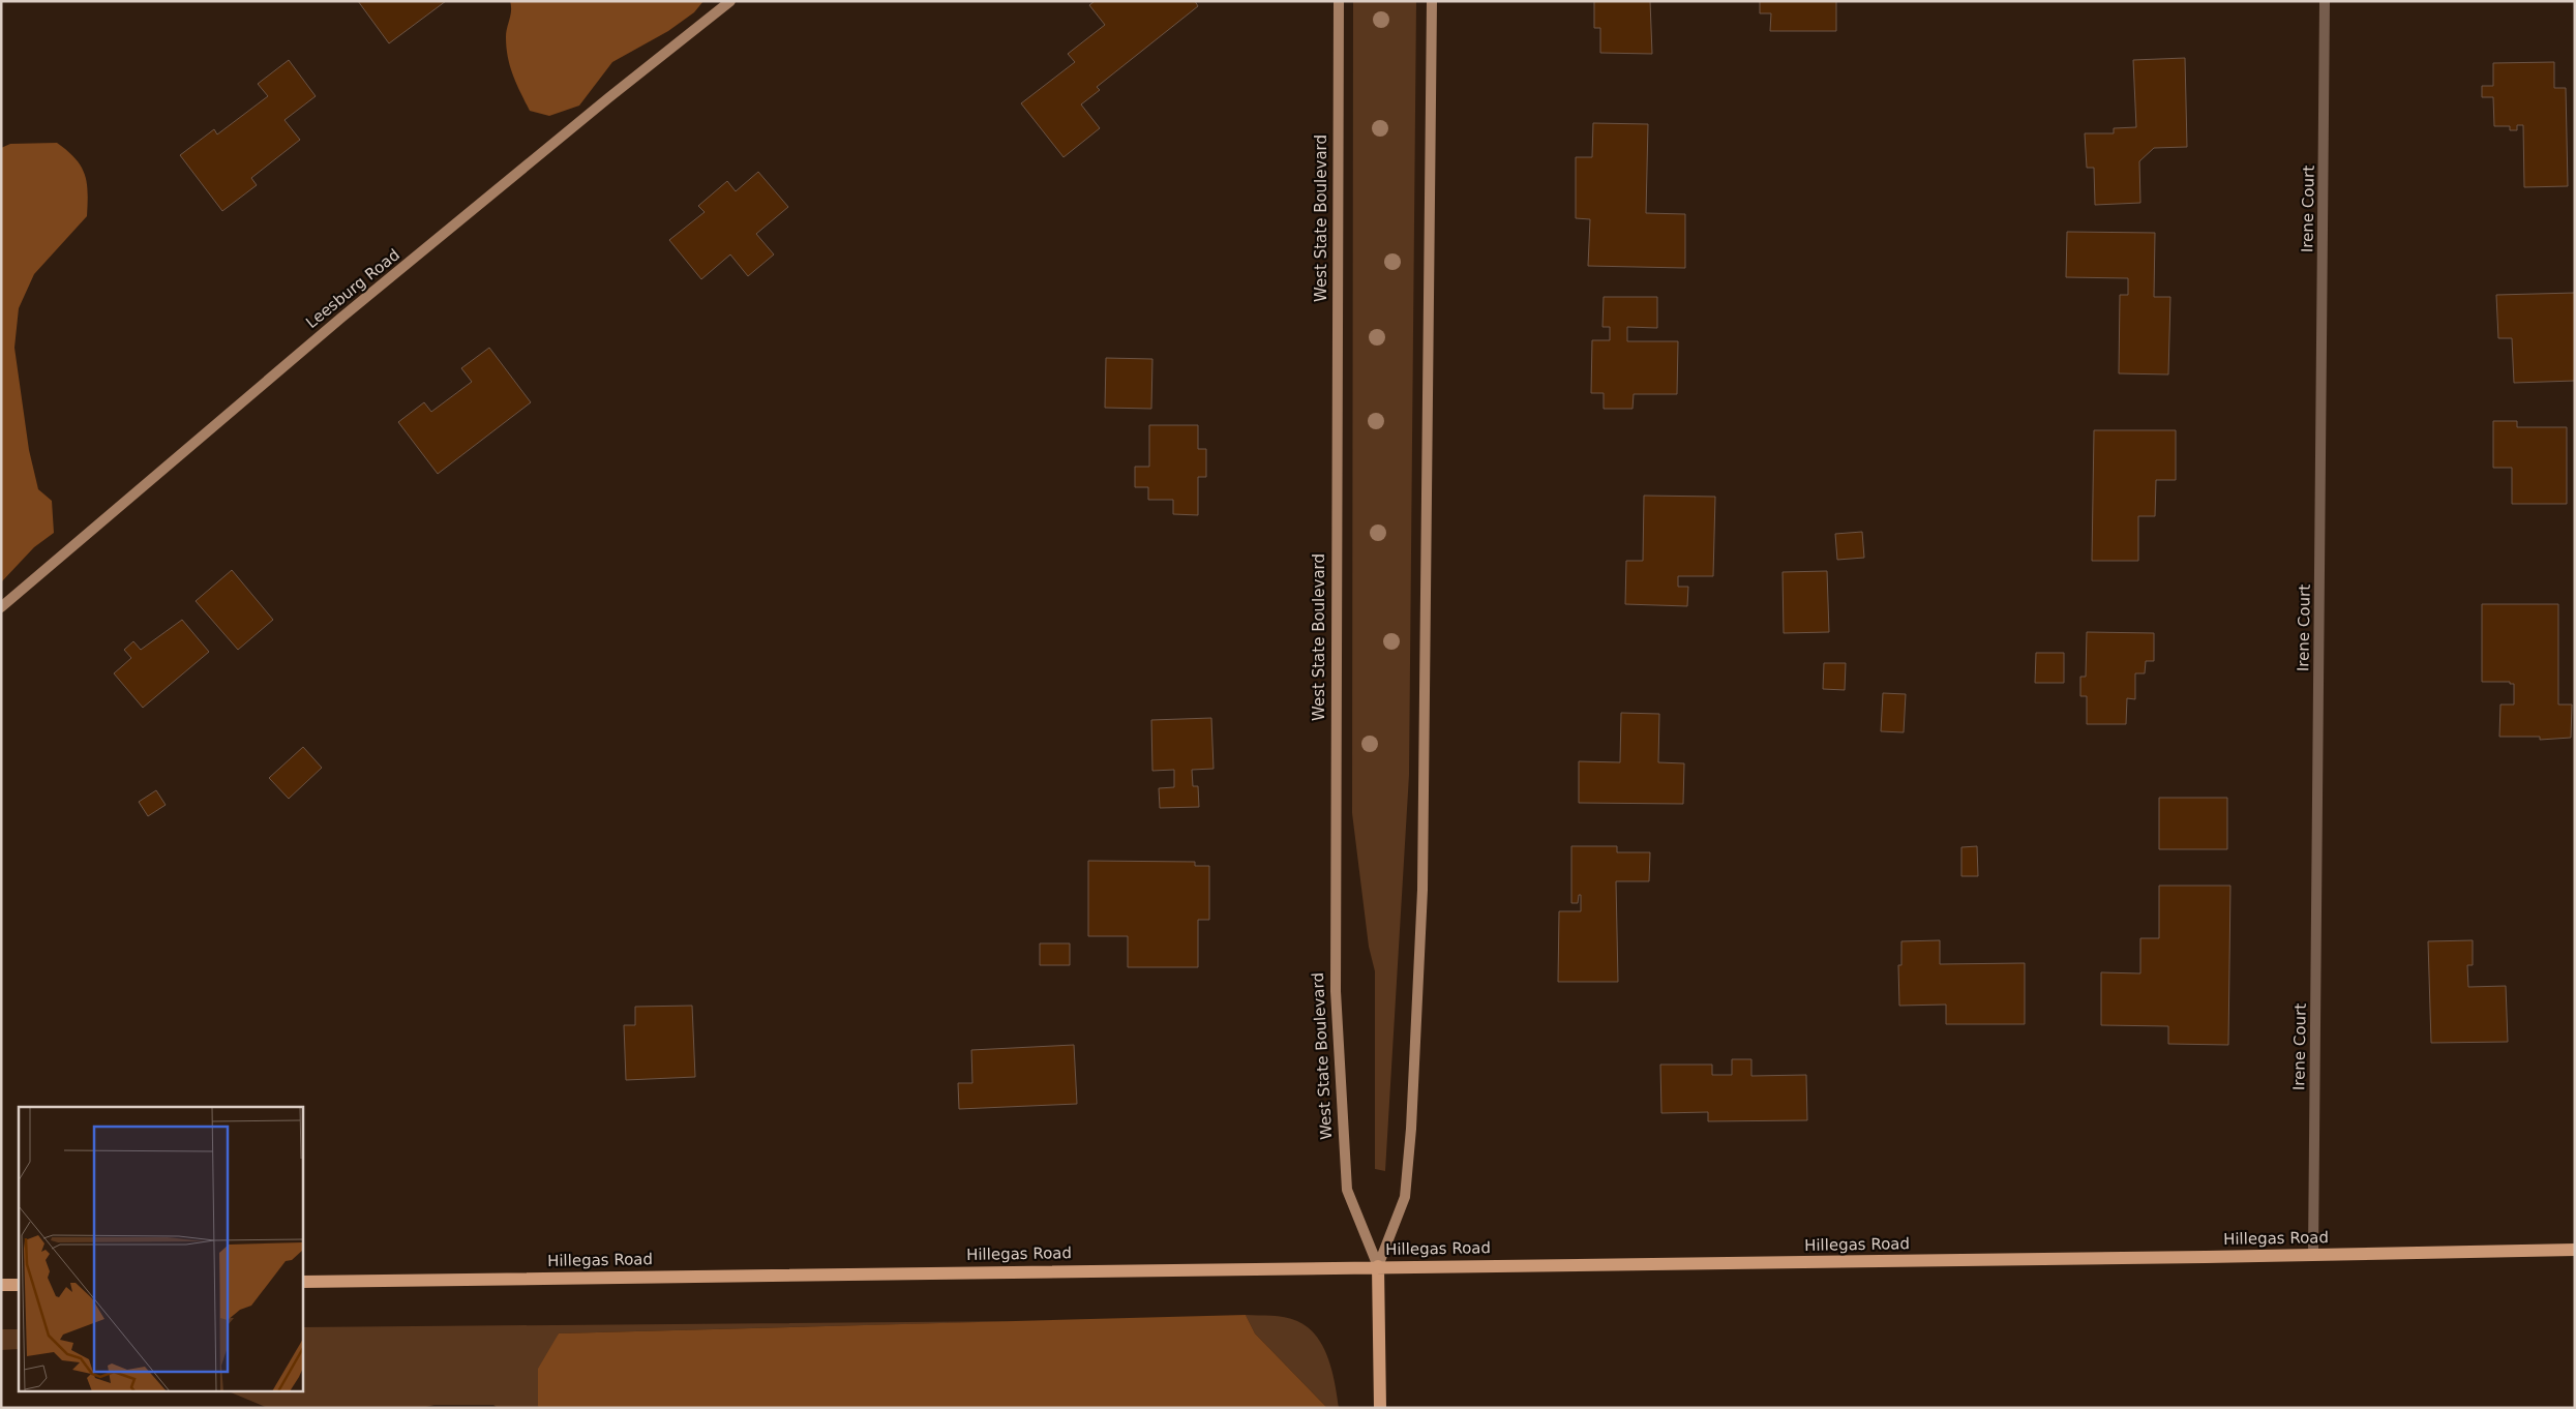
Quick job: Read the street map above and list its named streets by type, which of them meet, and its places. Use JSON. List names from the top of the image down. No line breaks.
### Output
{"streets":{"main road":["West State Boulevard","Leesburg Road","Hillegas Road"],"street":["Irene Court"]},"crossings":[["Irene Court","Hillegas Road"],["West State Boulevard","Hillegas Road"]]}
